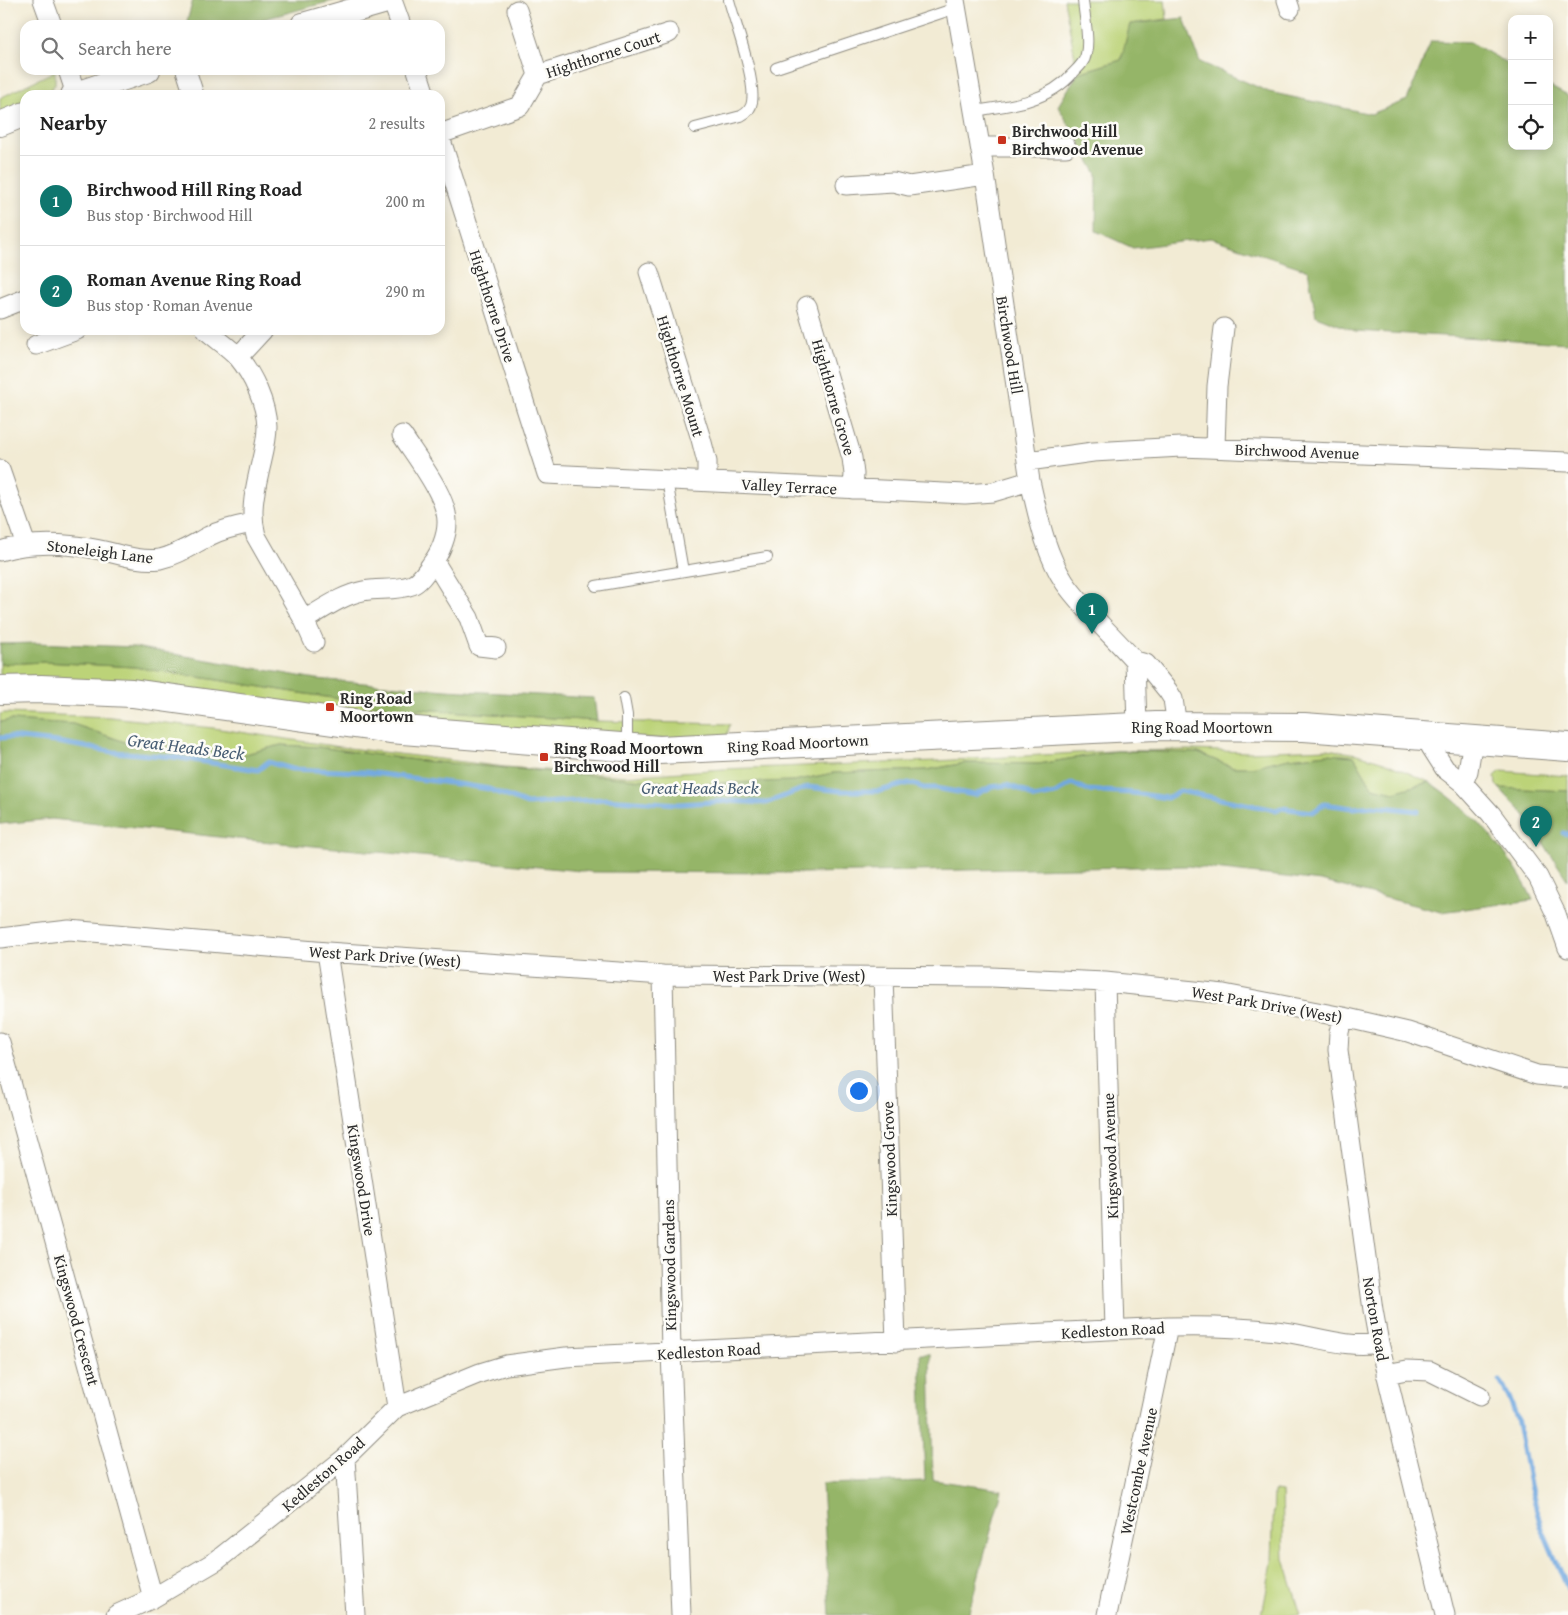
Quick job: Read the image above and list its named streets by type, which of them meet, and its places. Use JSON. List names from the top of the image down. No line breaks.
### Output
{"streets":{"highway":["Ring Road Moortown"],"street":["Highthorne Court","Highthorne Drive","Birchwood Hill","Highthorne Mount","Highthorne Grove","Birchwood Avenue","Valley Terrace","Stoneleigh Lane","West Park Drive (West)","Kingswood Avenue","Kingswood Grove","Kingswood Drive","Kingswood Gardens","Norton Road","Kingswood Crescent","Kedleston Road","Westcombe Avenue"]},"crossings":[["Highthorne Drive","Valley Terrace"],["Birchwood Hill","Birchwood Avenue"],["Birchwood Hill","Valley Terrace"],["Birchwood Hill","Ring Road Moortown"],["Highthorne Mount","Valley Terrace"],["Highthorne Grove","Valley Terrace"],["West Park Drive (West)","Kingswood Avenue"],["West Park Drive (West)","Kingswood Grove"],["West Park Drive (West)","Kingswood Drive"],["West Park Drive (West)","Kingswood Gardens"],["West Park Drive (West)","Norton Road"],["Kingswood Avenue","Kedleston Road"],["Kingswood Grove","Kedleston Road"],["Kingswood Drive","Kedleston Road"],["Kingswood Gardens","Kedleston Road"],["Norton Road","Kedleston Road"],["Kingswood Crescent","Kedleston Road"],["Kedleston Road","Westcombe Avenue"]],"water":["Great Heads Beck"],"places":{"transit":["Birchwood Hill Birchwood Avenue","Ring Road Moortown","Ring Road Moortown Birchwood Hill"]},"page":{"map_buttons":["+","−"],"search":"Search here","heading":["Nearby","2 results"],"list":[{"mark":"1","name":"Birchwood Hill Ring Road","note":"Bus stop · Birchwood Hill","value":"200 m"},{"mark":"2","name":"Roman Avenue Ring Road","note":"Bus stop · Roman Avenue","value":"290 m"}],"pins":["1","2"]}}
